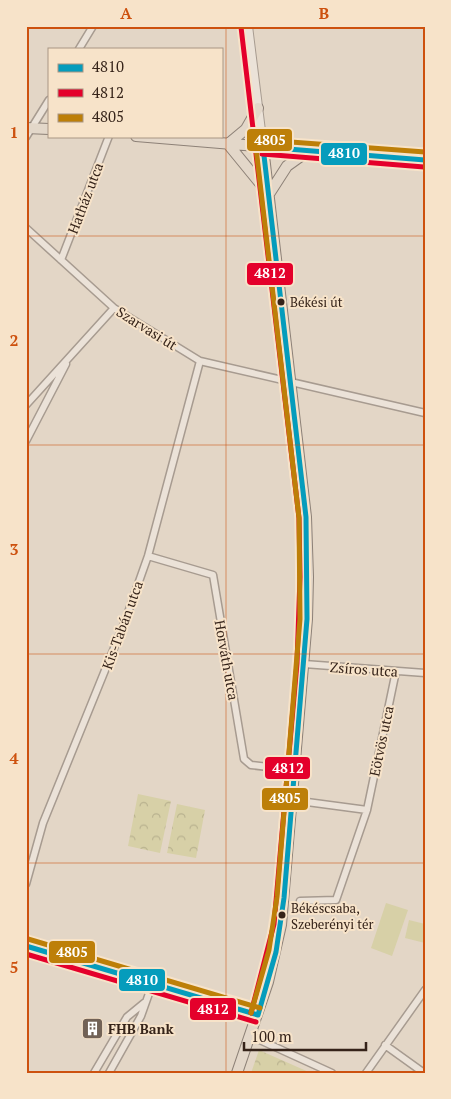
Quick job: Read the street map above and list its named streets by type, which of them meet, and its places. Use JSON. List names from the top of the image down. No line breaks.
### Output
{"streets":{"street":["Hatház utca","Szarvasi út","Kis-Tabán utca","Horváth utca","Zsíros utca","Eötvös utca"]},"crossings":[["Hatház utca","Szarvasi út"],["Szarvasi út","Kis-Tabán utca"],["Kis-Tabán utca","Horváth utca"],["Zsíros utca","Eötvös utca"]],"places":{"other":["Békési út","Békéscsaba, Szeberényi tér"],"building":["FHB Bank"]},"lines":["transit line 4812","transit line 4805","transit line 4810"],"legend":["4810","4812","4805"],"scale_bar":"100 m","grid":{"columns":["A","B"],"rows":["1","2","3","4","5"]}}
